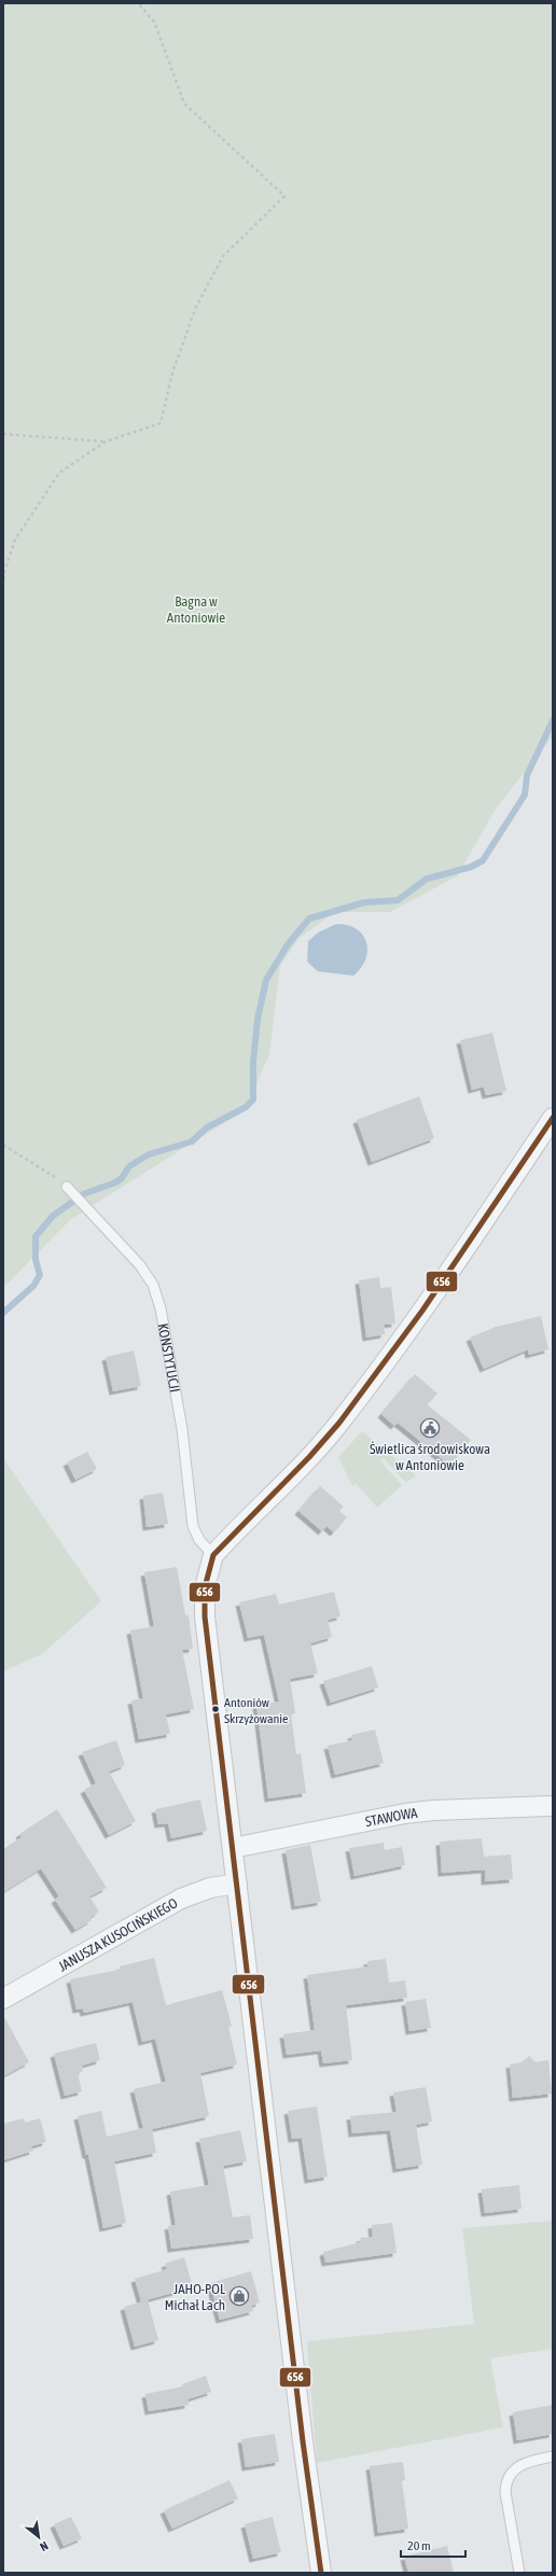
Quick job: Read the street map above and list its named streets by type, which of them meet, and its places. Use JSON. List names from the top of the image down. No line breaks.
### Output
{"streets":{"street":["STAWOWA","JANUSZA KUSOCIŃSKIEGO"],"lane":["KONSTYTUCJI"]},"parks":["Bagna w Antoniowie"],"places":{"public building":["Świetlica środowiskowa w Antoniowie"],"other":["Antoniów Skrzyżowanie"],"shop":["JAHO-POL Michał Lach"]},"lines":["transit line 656"],"scale_bar":"20 m","north":"bottom right"}
